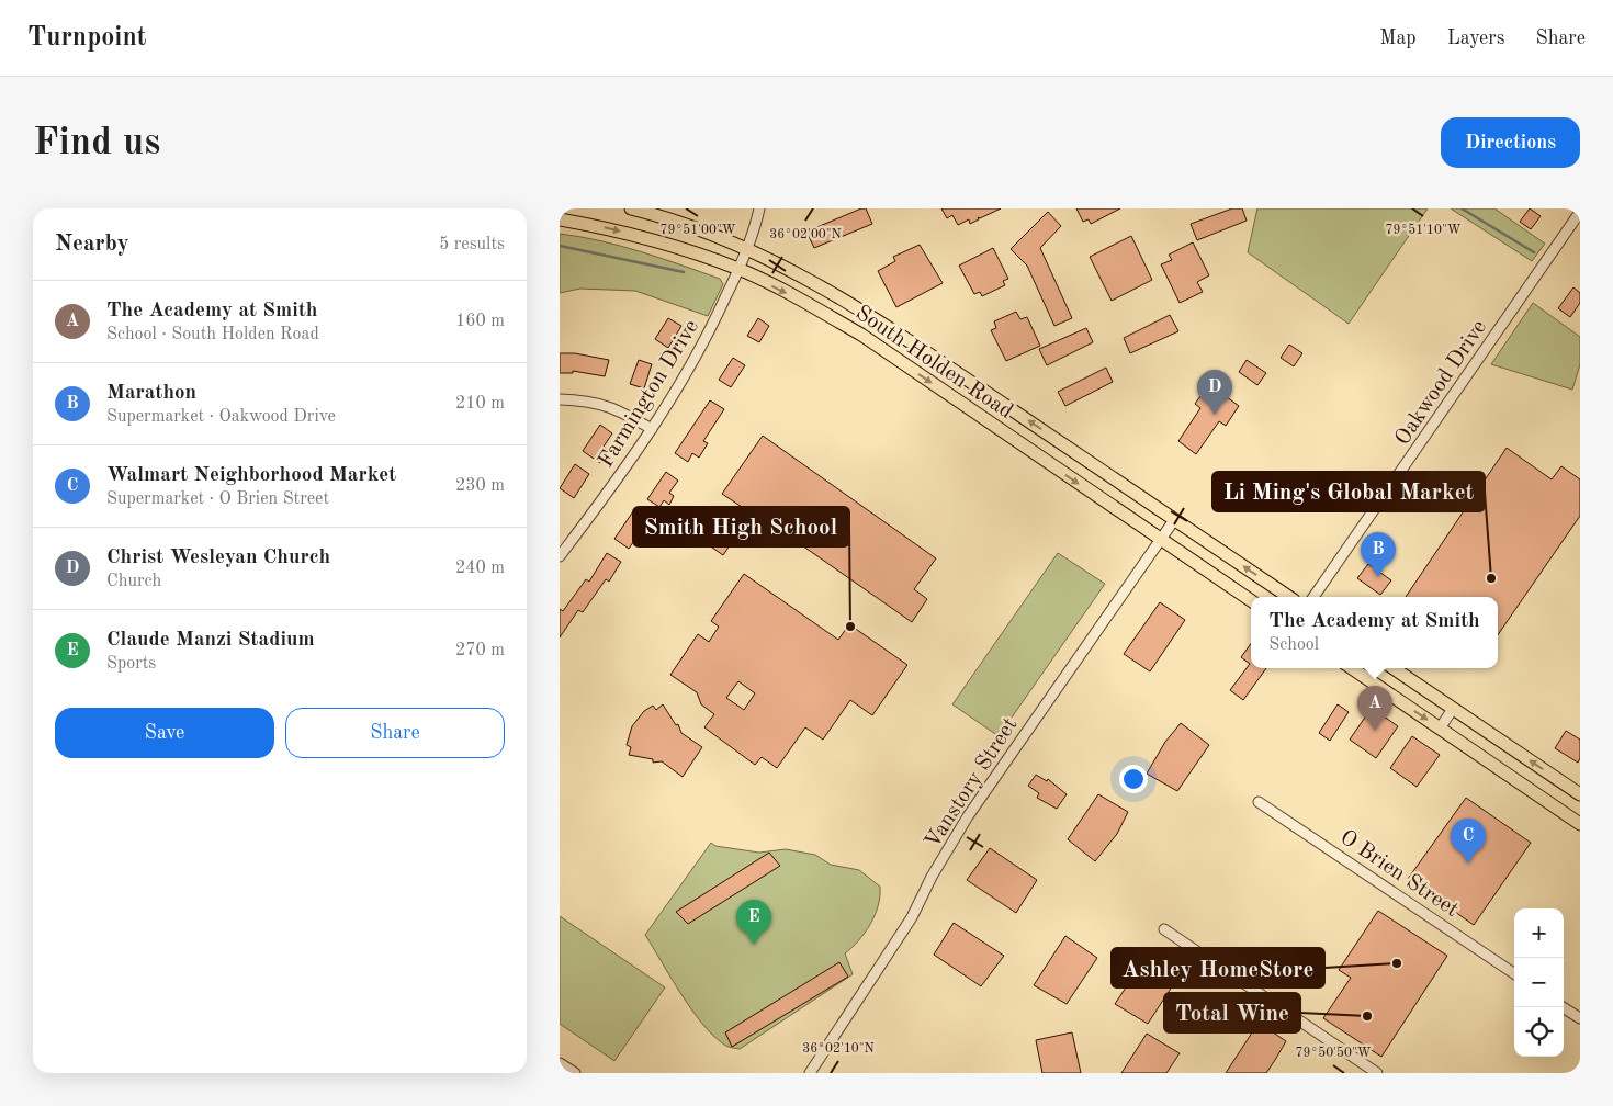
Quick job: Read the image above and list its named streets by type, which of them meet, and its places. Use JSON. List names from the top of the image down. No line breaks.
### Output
{"streets":{"main road":["South Holden Road"],"street":["Oakwood Drive","Farmington Drive","Vanstory Street","O Brien Street"]},"crossings":[["South Holden Road","Farmington Drive"],["South Holden Road","Vanstory Street"]],"places":["Li Ming's Global Market","Smith High School","Ashley HomeStore","Total Wine"],"page":{"header":"Turnpoint","nav":["Map","Layers","Share"],"buttons":["Directions",["Save","Share"]],"title":"Find us","heading":["Nearby","5 results"],"list":[{"mark":"A","name":"The Academy at Smith","note":"School · South Holden Road","value":"160 m"},{"mark":"B","name":"Marathon","note":"Supermarket · Oakwood Drive","value":"210 m"},{"mark":"C","name":"Walmart Neighborhood Market","note":"Supermarket · O Brien Street","value":"230 m"},{"mark":"D","name":"Christ Wesleyan Church","note":"Church","value":"240 m"},{"mark":"E","name":"Claude Manzi Stadium","note":"Sports","value":"270 m"}],"pins":["D","B","A","C","E"],"popup":["The Academy at Smith","School"],"map_buttons":["+","−"]},"coordinates":["79°51'00\"W","79°51'10\"W","36°02'00\"N","36°02'10\"N","79°50'50\"W"]}
